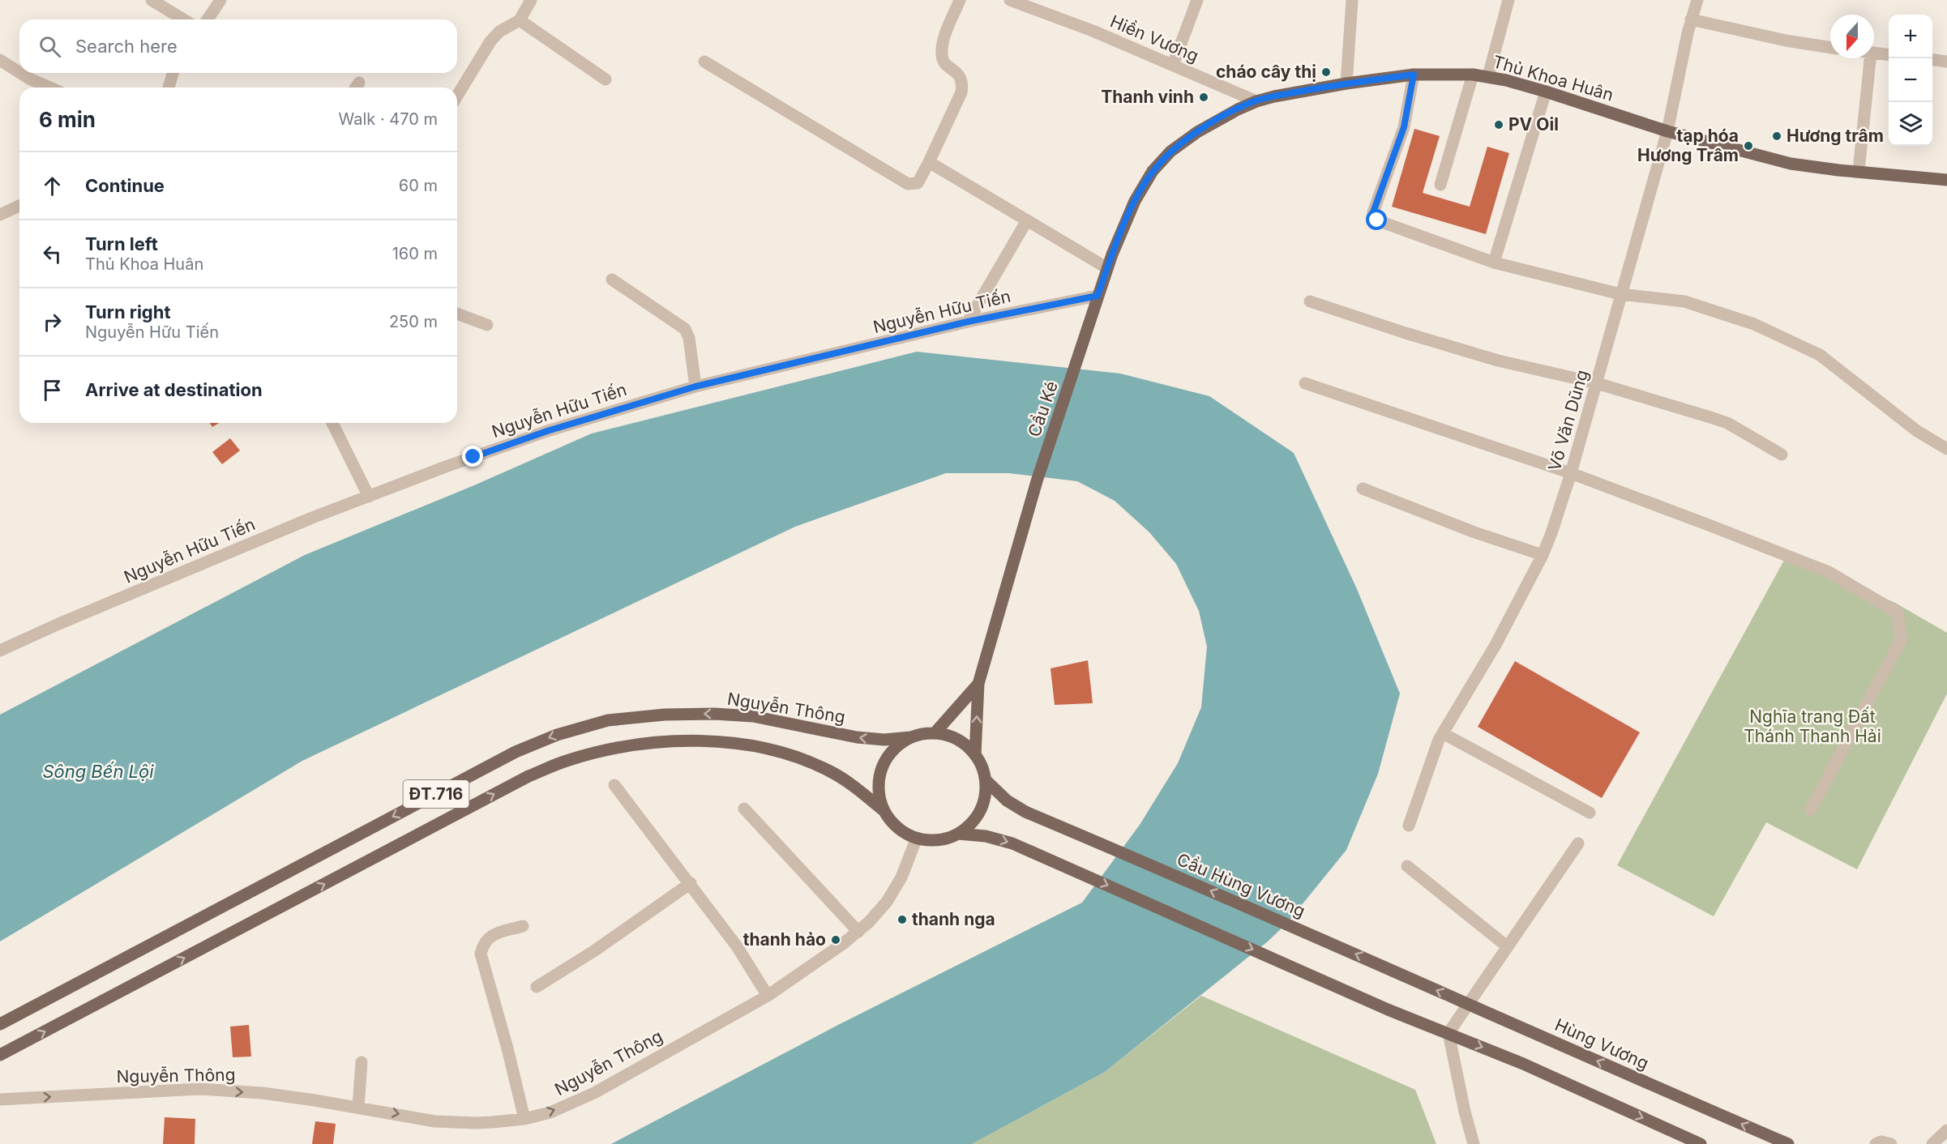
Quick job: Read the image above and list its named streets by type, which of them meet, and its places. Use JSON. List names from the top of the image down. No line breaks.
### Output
{"streets":{"main road":["Thủ Khoa Huân","Cầu Ké","Nguyễn Thông","ĐT.716","Cầu Hùng Vương","Hùng Vương"],"street":["Hiền Vương","Nguyễn Hữu Tiến","Võ Văn Dũng"]},"crossings":[["Hiền Vương","Thủ Khoa Huân"],["Thủ Khoa Huân","Nguyễn Hữu Tiến"],["Thủ Khoa Huân","Cầu Ké"],["Thủ Khoa Huân","Võ Văn Dũng"],["Nguyễn Thông","ĐT.716"],["Nguyễn Thông","Cầu Hùng Vương"],["ĐT.716","Cầu Hùng Vương"],["Cầu Hùng Vương","Hùng Vương"]],"water":["Sông Bến Lội"],"parks":["Nghĩa trang Đất Thánh Thanh Hải"],"places":["cháo cây thị","Thanh vinh","PV Oil","Hương trâm","tạp hóa Hương Trâm","thanh nga","thanh hảo"],"north":"bottom","page":{"map_buttons":["+","−"],"search":"Search here","heading":["6 min","Walk · 470 m"],"list":[["Continue","60 m"],["Turn left","Thủ Khoa Huân","160 m"],["Turn right","Nguyễn Hữu Tiến","250 m"],"Arrive at destination"]}}
